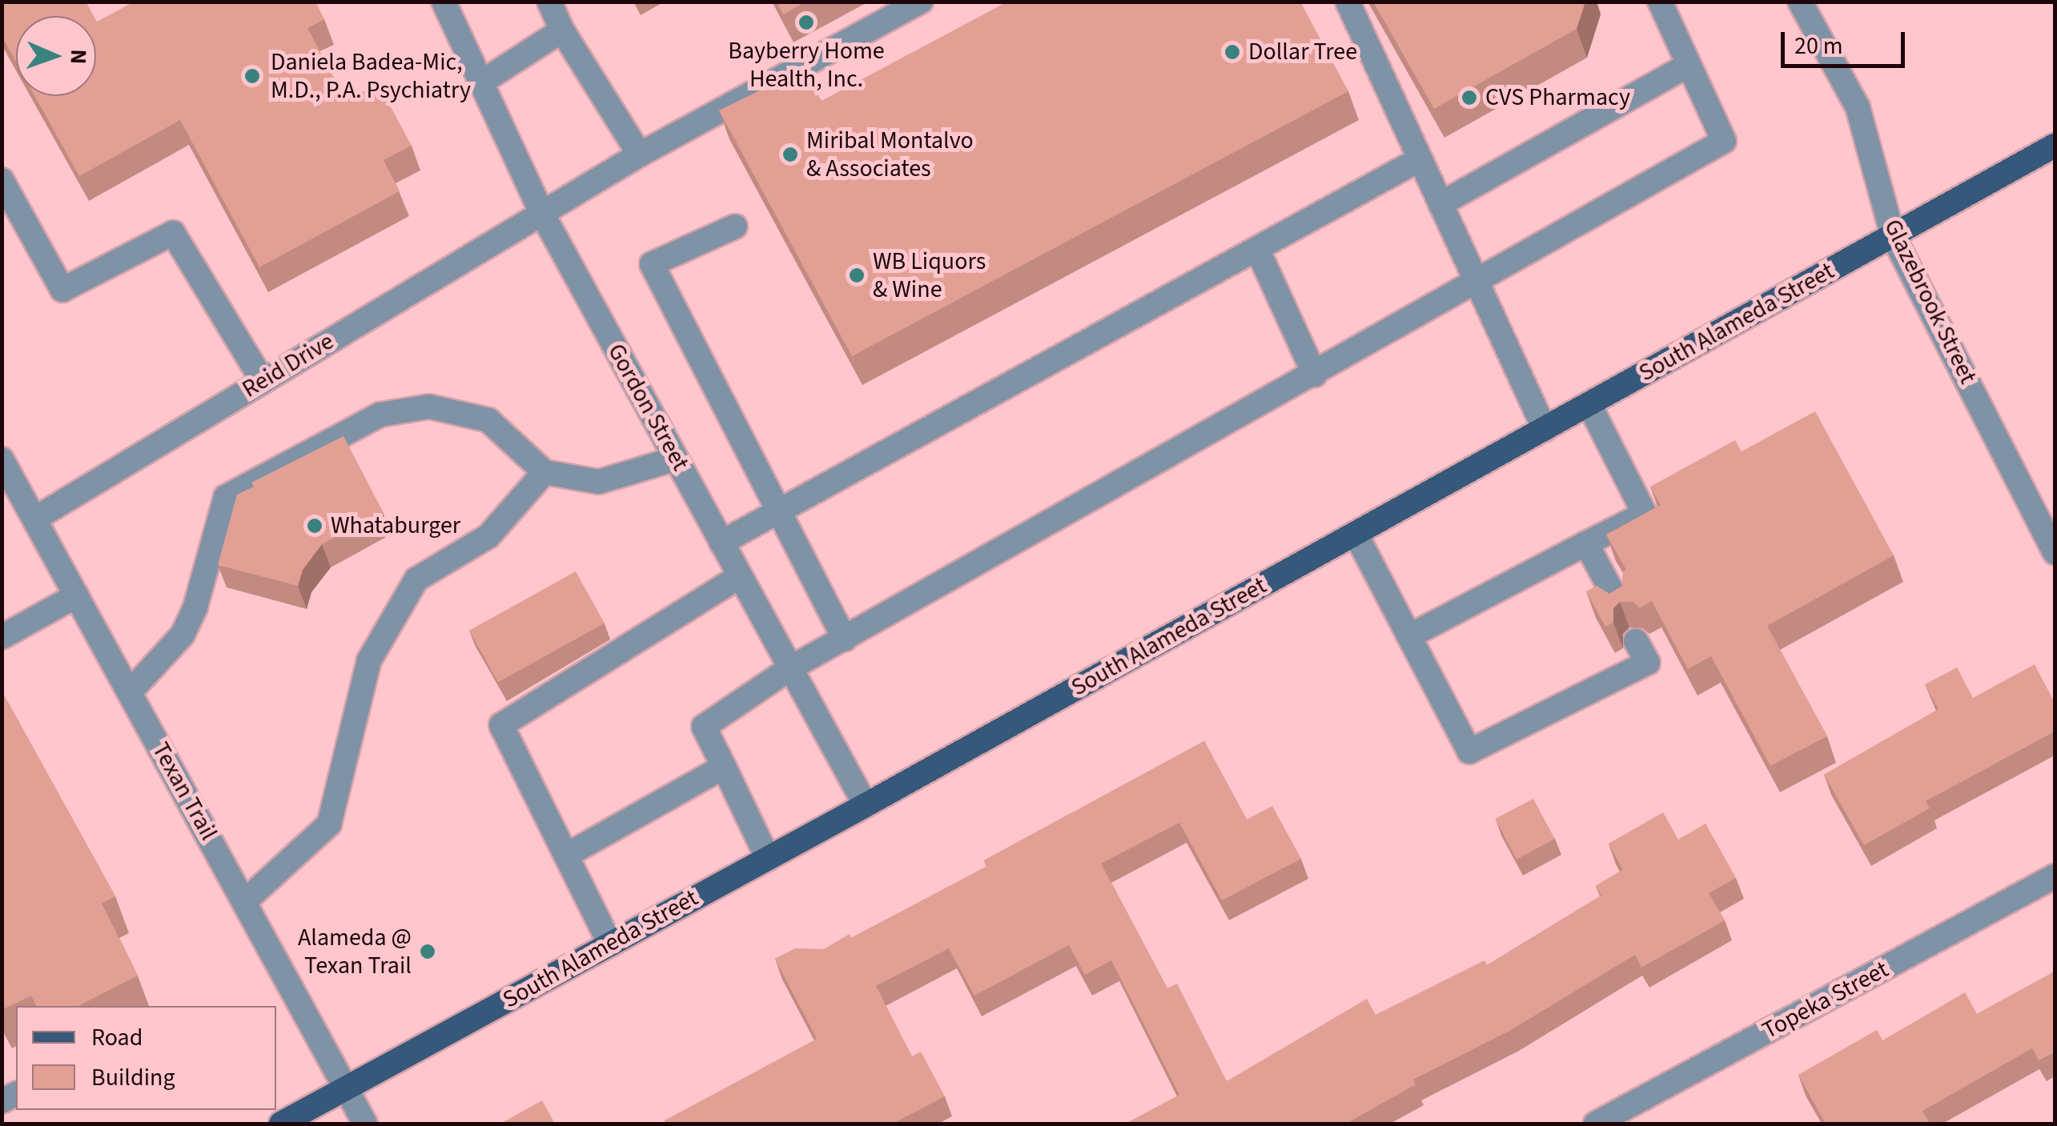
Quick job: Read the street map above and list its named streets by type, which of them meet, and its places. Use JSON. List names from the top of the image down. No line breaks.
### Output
{"streets":{"main road":["South Alameda Street"],"street":["Glazebrook Street","Reid Drive","Gordon Street","Texan Trail","Topeka Street"]},"crossings":[["Glazebrook Street","South Alameda Street"],["South Alameda Street","Gordon Street"],["South Alameda Street","Texan Trail"],["Reid Drive","Gordon Street"],["Reid Drive","Texan Trail"]],"places":["Bayberry Home Health, Inc.","Dollar Tree","Daniela Badea-Mic, M.D., P.A. Psychiatry","CVS Pharmacy","Miribal Montalvo & Associates","WB Liquors & Wine","Whataburger","Alameda @ Texan Trail"],"legend":["Road","Building"],"scale_bar":"20 m","north":"right"}
